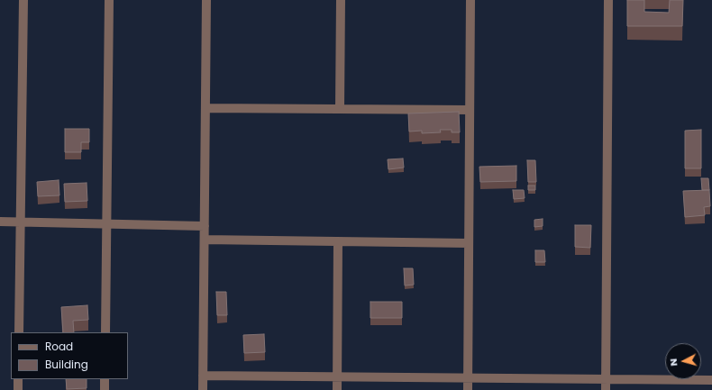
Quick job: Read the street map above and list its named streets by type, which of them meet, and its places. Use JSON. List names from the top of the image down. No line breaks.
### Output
{"legend":["Road","Building"],"north":"left"}
